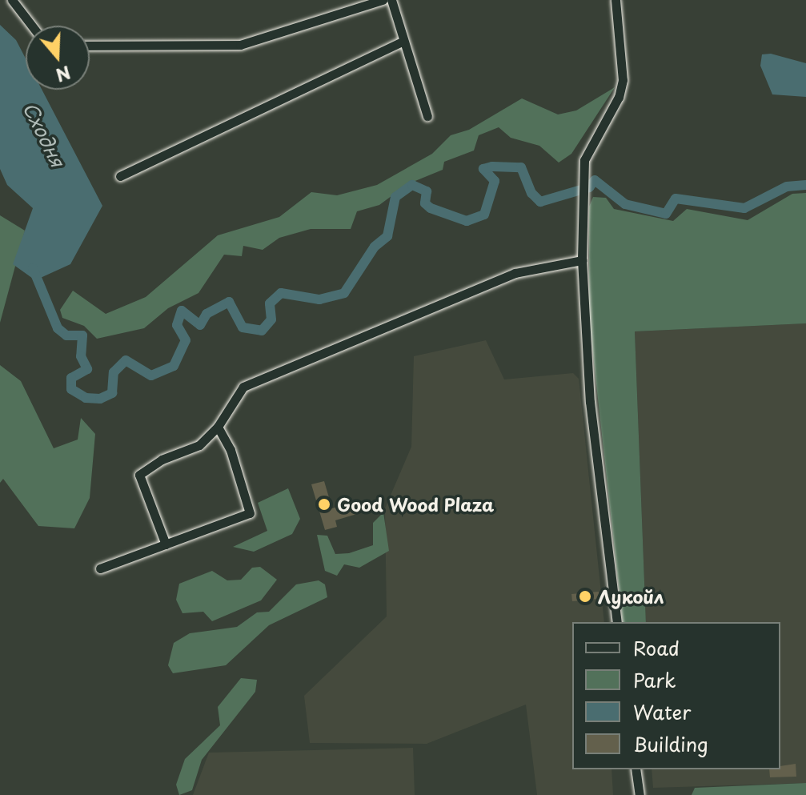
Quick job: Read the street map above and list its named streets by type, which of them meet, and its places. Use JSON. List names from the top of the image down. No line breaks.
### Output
{"water":["Сходня"],"places":["Good Wood Plaza","Лукойл"],"legend":["Road","Park","Water","Building"],"north":"bottom"}
